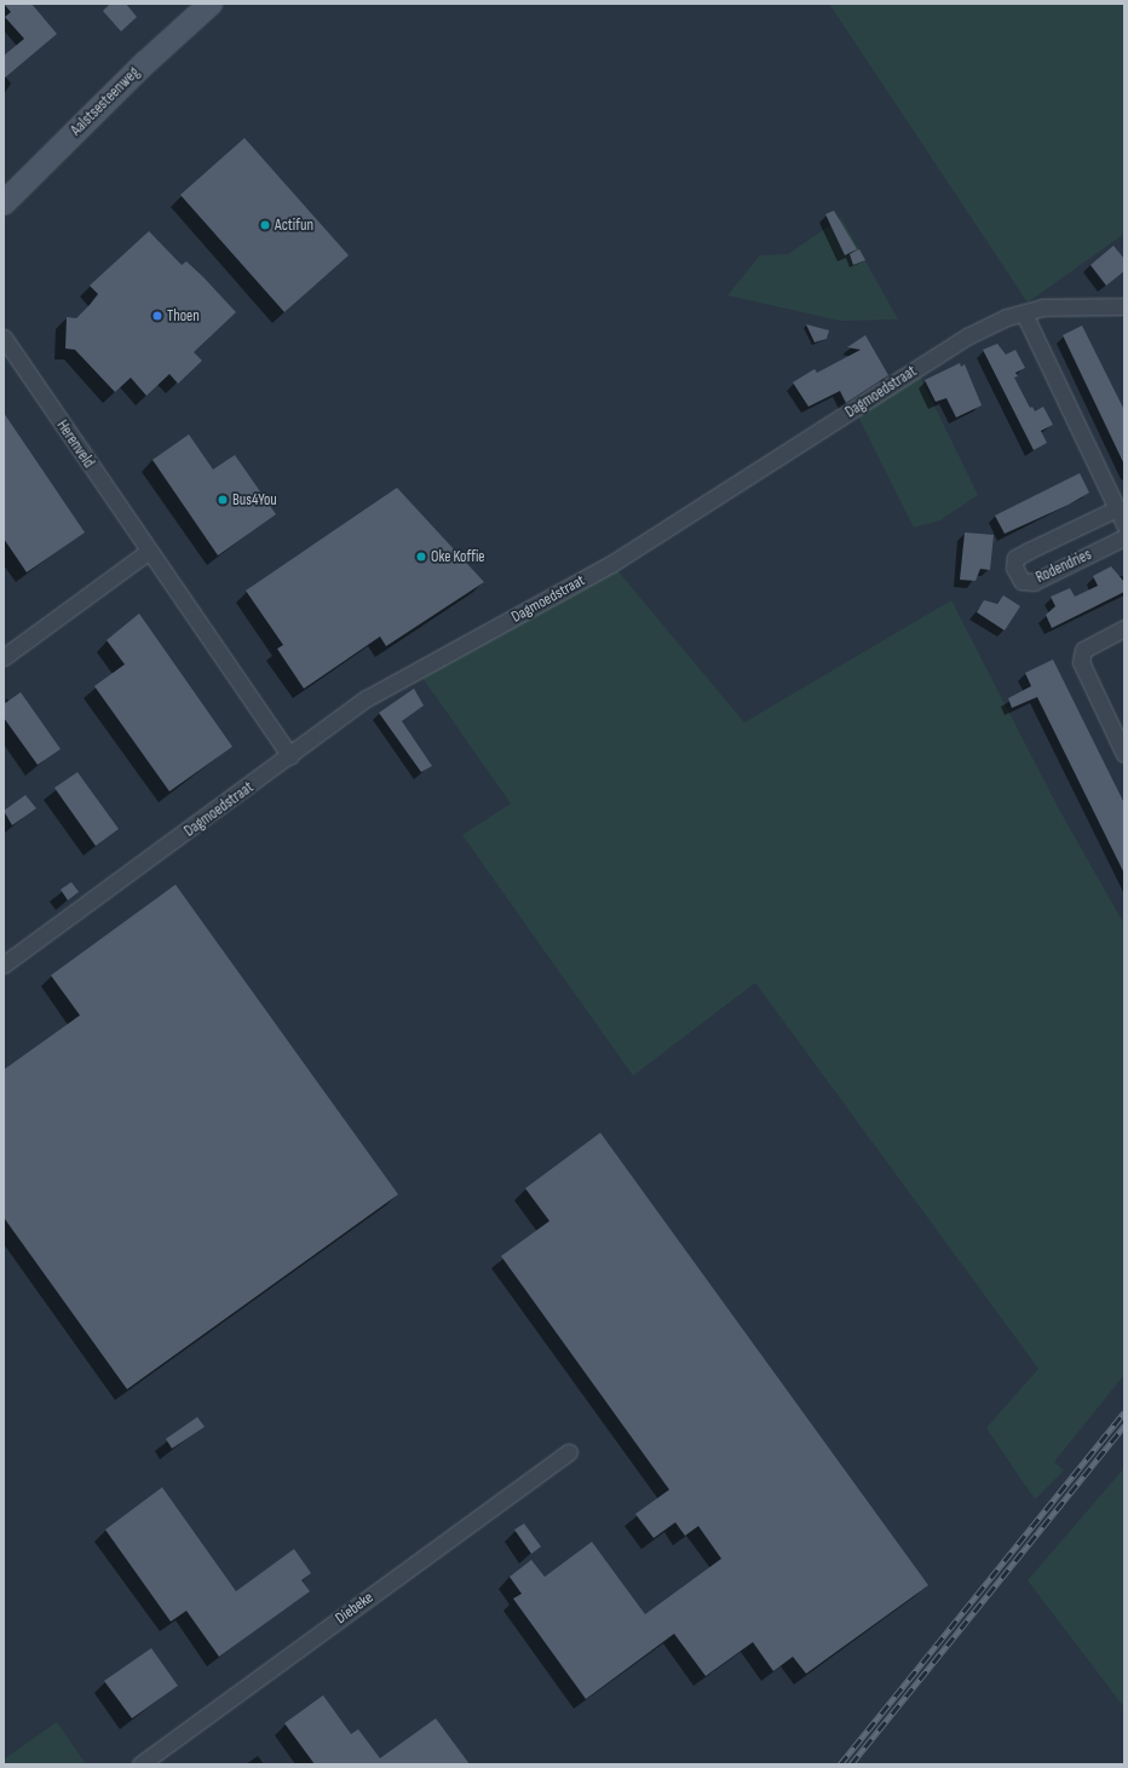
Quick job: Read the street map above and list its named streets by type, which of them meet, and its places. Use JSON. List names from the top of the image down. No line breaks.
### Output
{"streets":{"main road":["Aalstsesteenweg"],"street":["Dagmoedstraat","Herenveld","Rodendries","Diebeke"]},"crossings":[["Dagmoedstraat","Herenveld"]],"places":["Actifun","Thoen","Bus4You","Oke Koffie"]}
